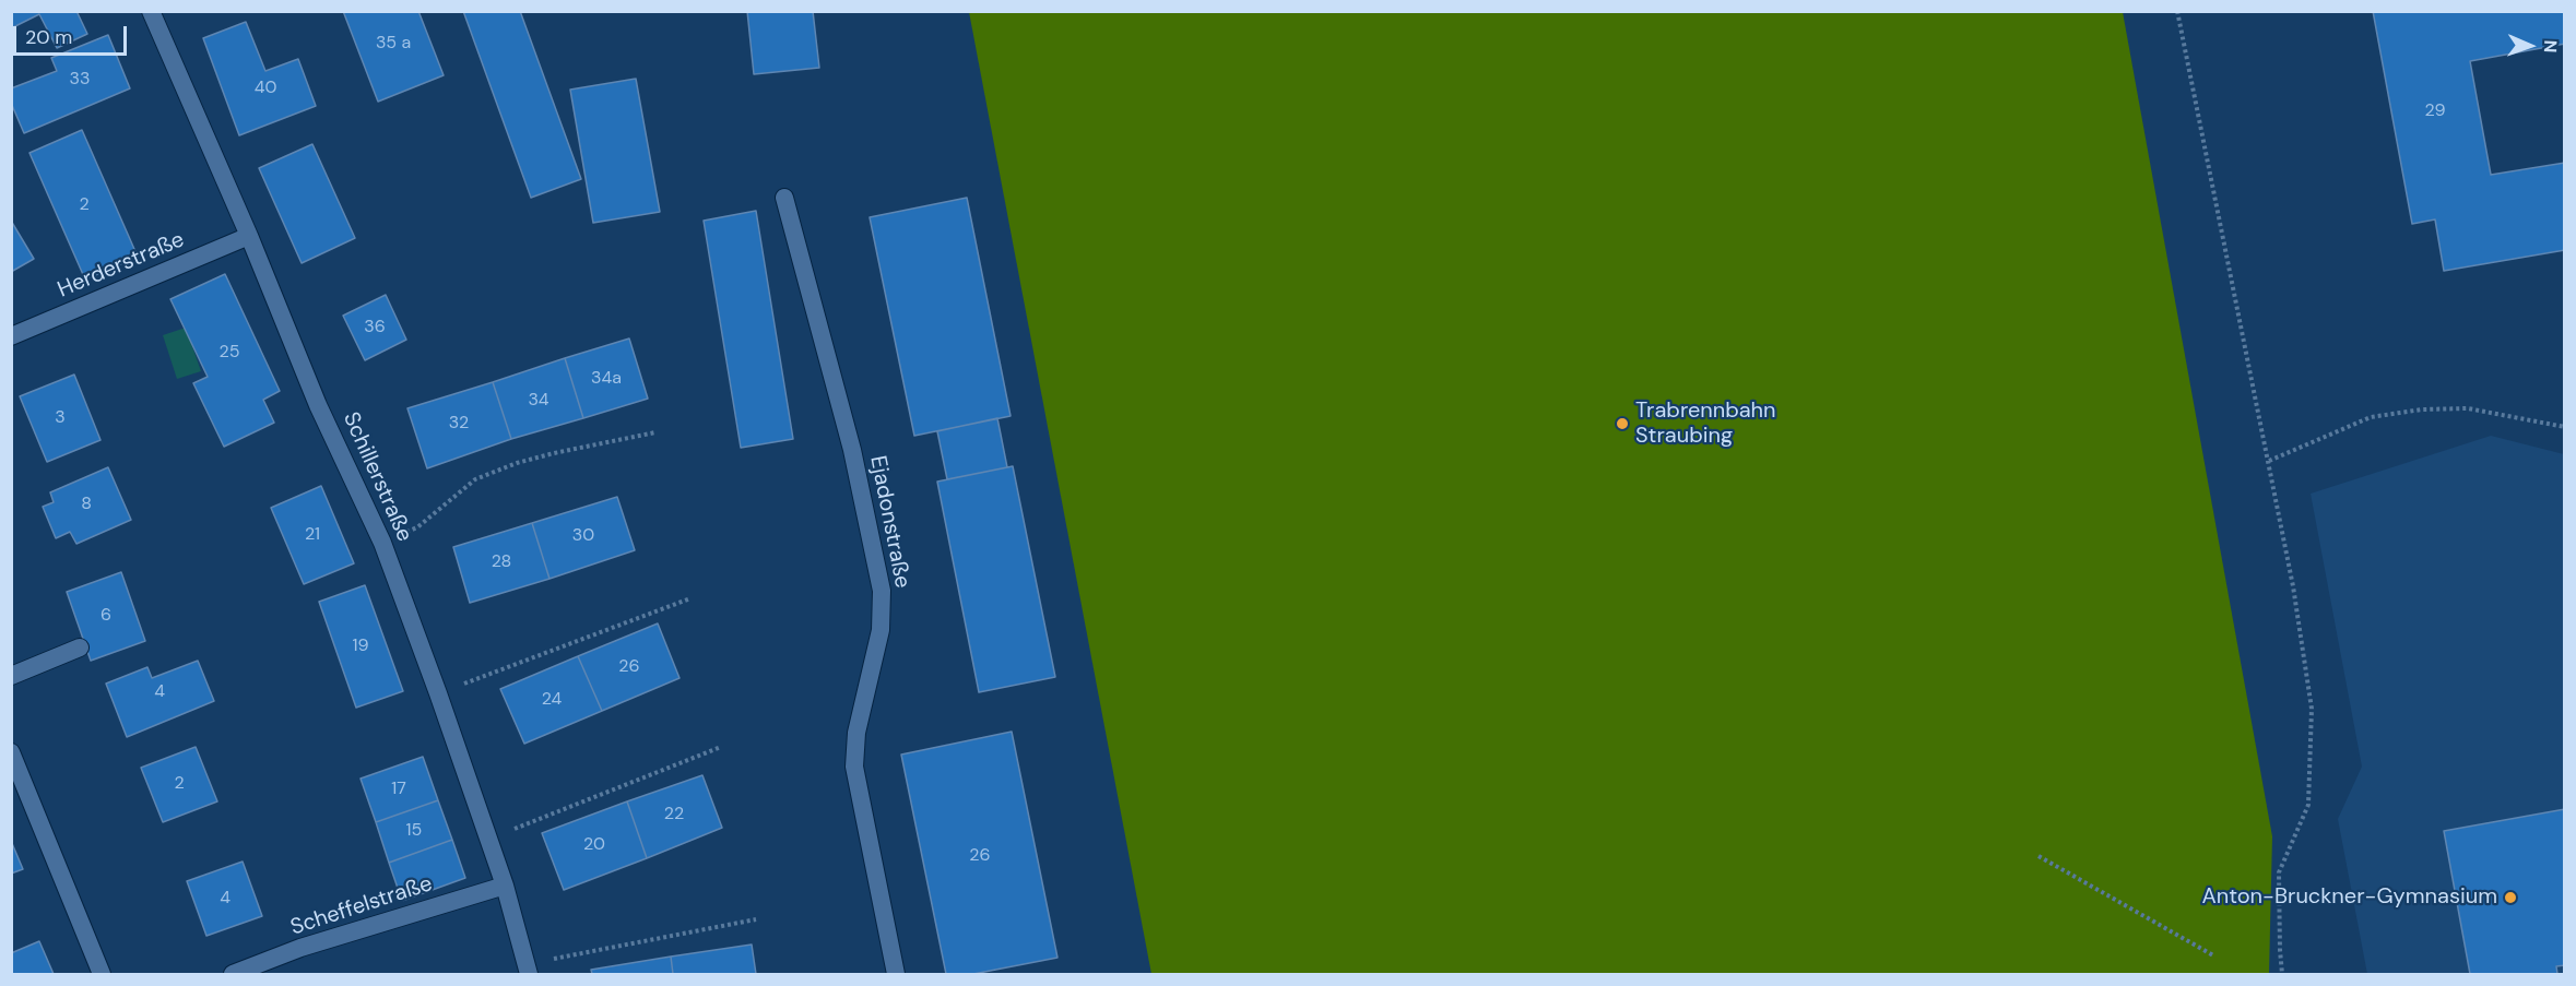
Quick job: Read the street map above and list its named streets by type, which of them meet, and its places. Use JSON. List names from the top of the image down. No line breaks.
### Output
{"streets":{"street":["Herderstraße","Schillerstraße","Ejadonstraße","Scheffelstraße"]},"crossings":[["Herderstraße","Schillerstraße"],["Schillerstraße","Scheffelstraße"]],"places":["Trabrennbahn Straubing","Anton-Bruckner-Gymnasium"],"house_numbers":["35 a","33","40","29","2","36","25","34a","34","3","32","8","21","30","28","6","19","26","4","24","2","17","22","15","20","26","4"],"scale_bar":"20 m","north":"right"}
